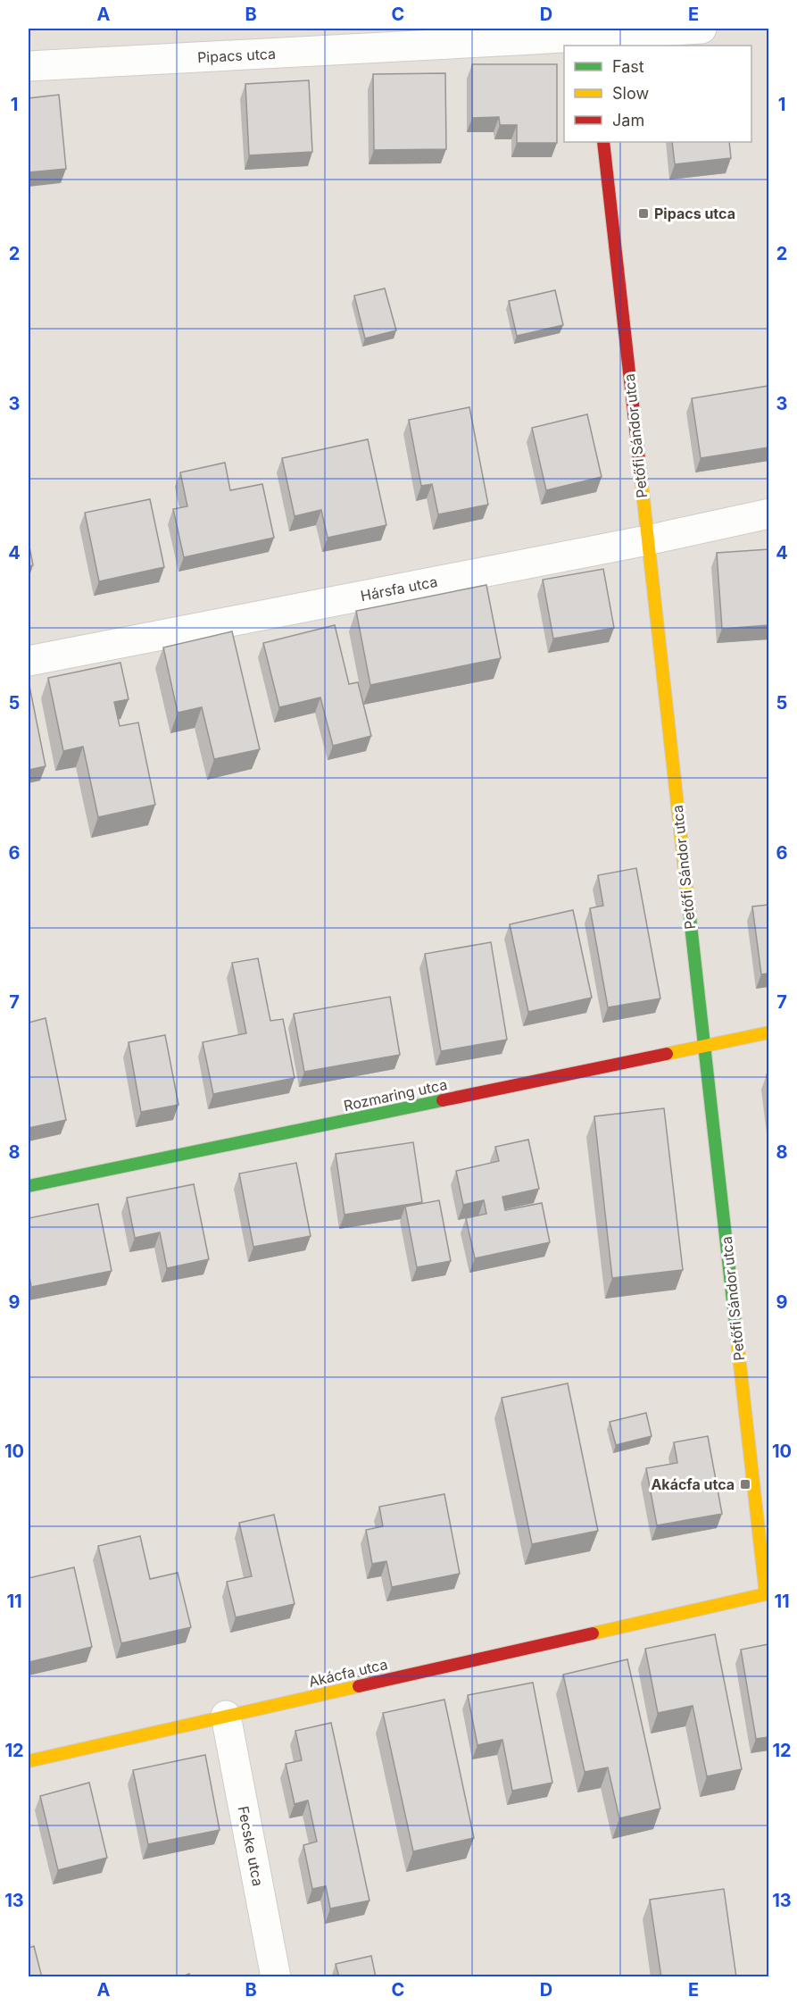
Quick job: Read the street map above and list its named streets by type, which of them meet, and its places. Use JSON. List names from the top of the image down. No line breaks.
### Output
{"streets":{"street":["Pipacs utca","Petőfi Sándor utca","Hársfa utca","Rozmaring utca","Akácfa utca","Fecske utca"]},"crossings":[["Petőfi Sándor utca","Hársfa utca"],["Petőfi Sándor utca","Rozmaring utca"],["Petőfi Sándor utca","Akácfa utca"],["Akácfa utca","Fecske utca"]],"places":{"transit":["Pipacs utca","Akácfa utca"]},"legend":["Fast","Slow","Jam"],"grid":{"columns":["A","B","C","D","E"],"rows":["1","2","3","4","5","6","7","8","9","10","11","12","13"]}}
